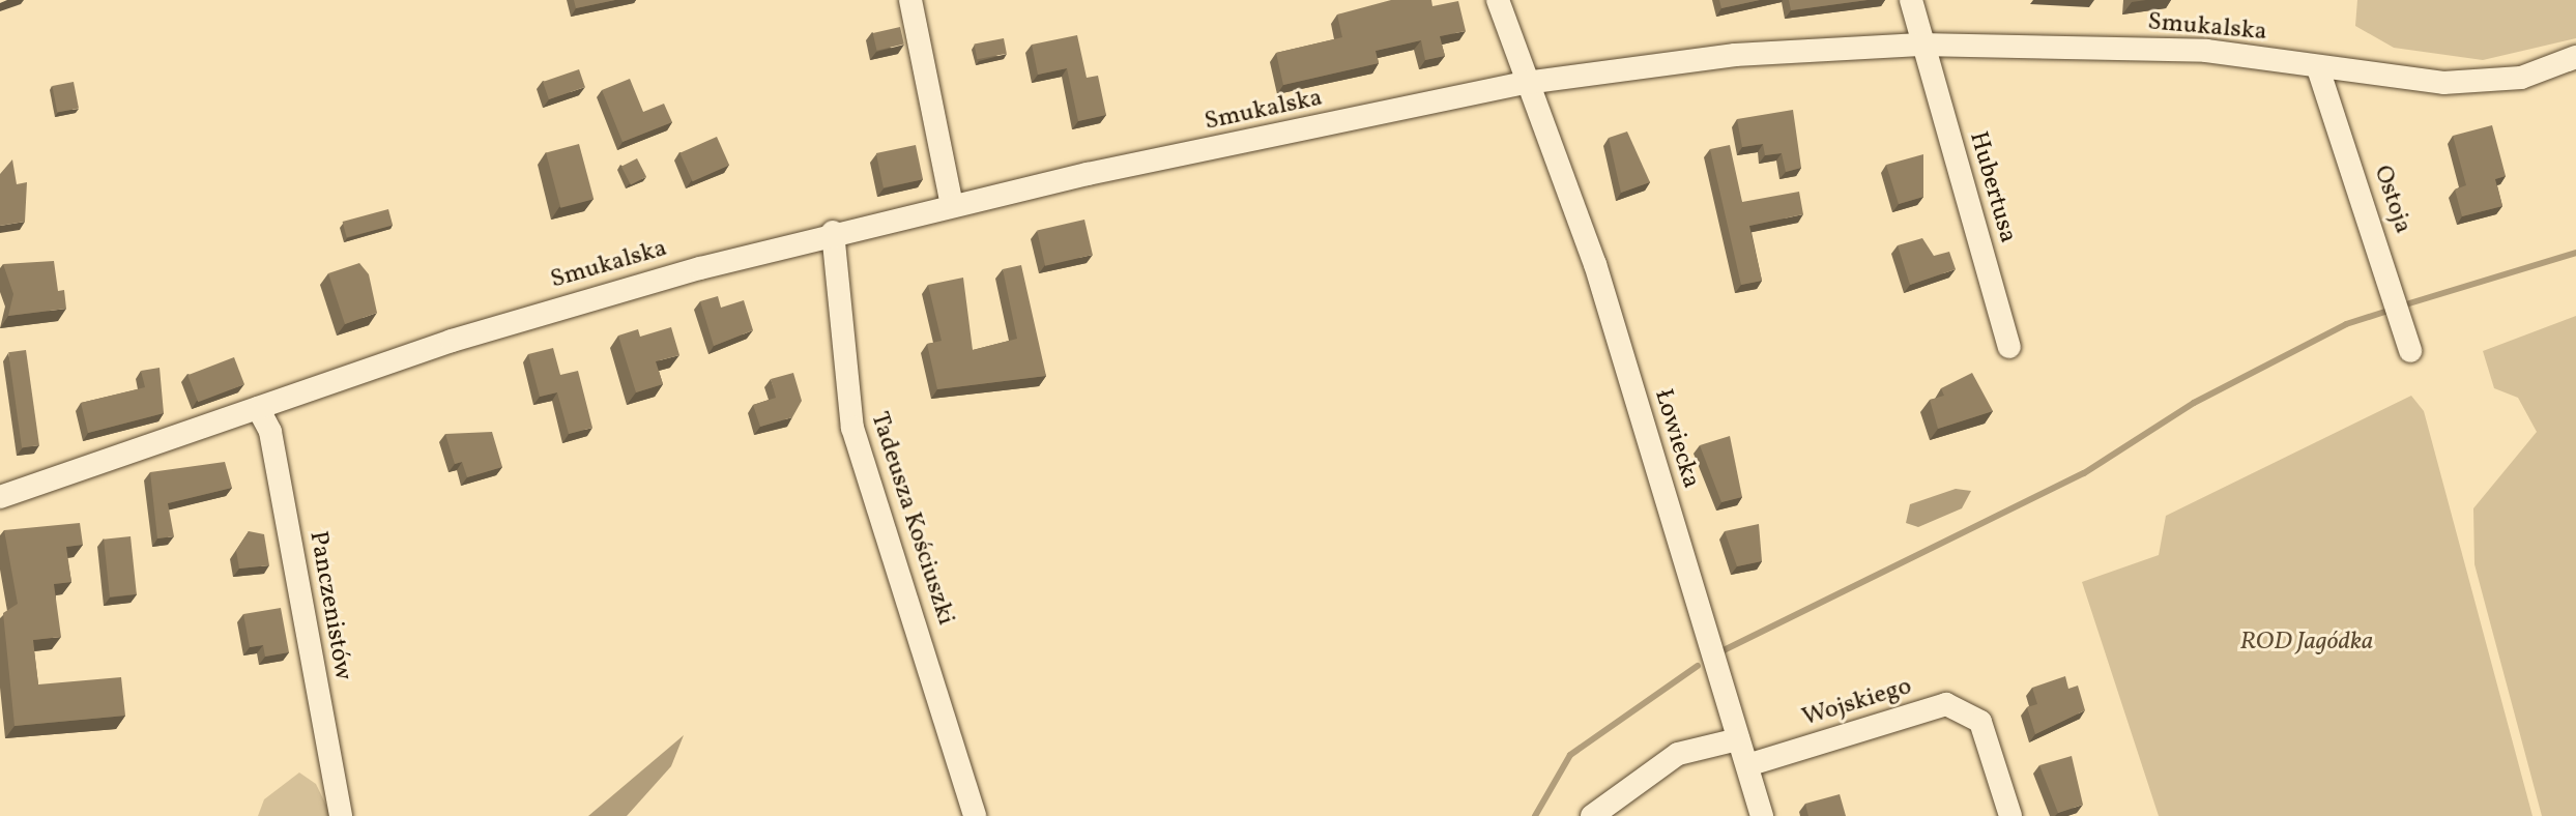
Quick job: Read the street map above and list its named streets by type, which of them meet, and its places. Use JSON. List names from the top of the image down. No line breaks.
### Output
{"streets":{"street":["Smukalska","Hubertusa","Ostoja","Łowiecka","Tadeusza Kościuszki","Panczenistów","Wojskiego"]},"crossings":[["Smukalska","Hubertusa"],["Smukalska","Ostoja"],["Smukalska","Łowiecka"],["Smukalska","Tadeusza Kościuszki"],["Smukalska","Panczenistów"],["Łowiecka","Wojskiego"]],"parks":["ROD Jagódka"]}
